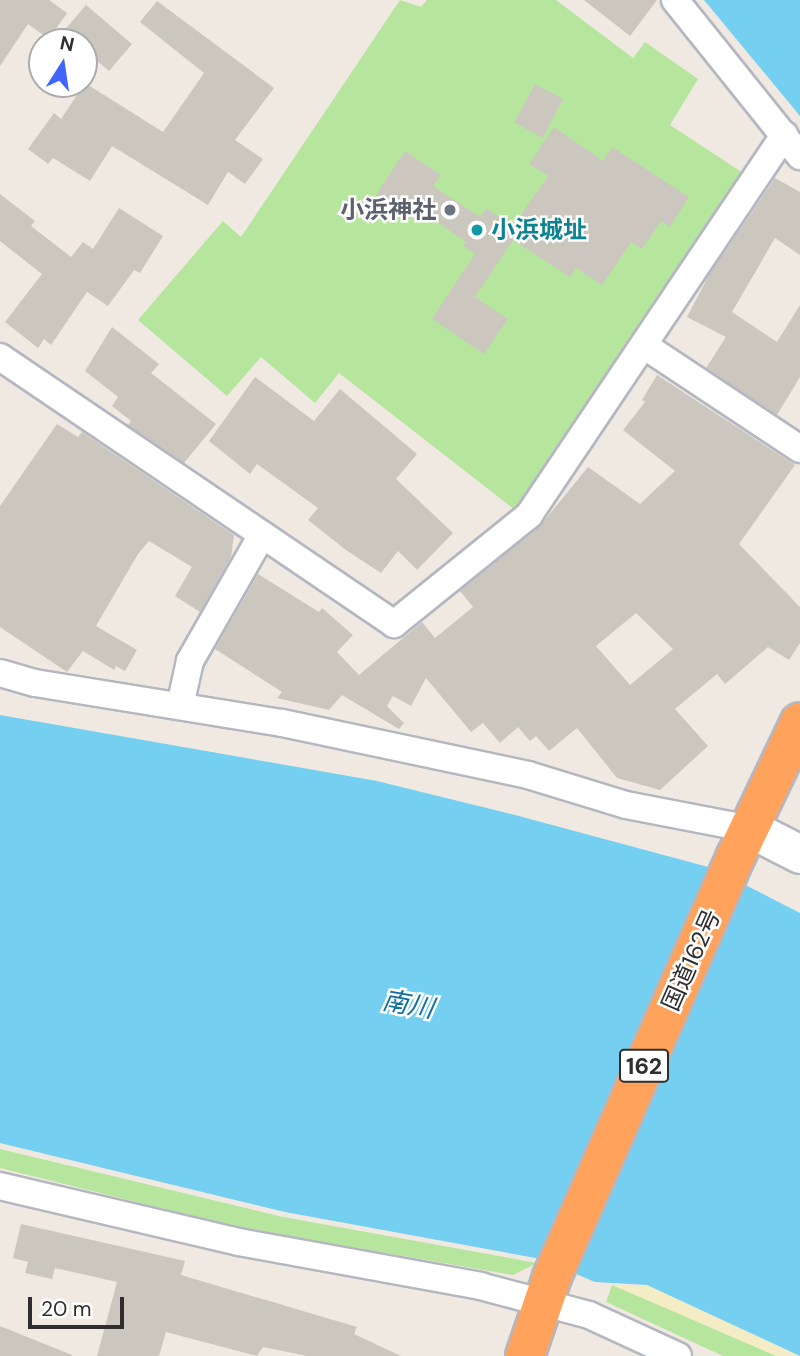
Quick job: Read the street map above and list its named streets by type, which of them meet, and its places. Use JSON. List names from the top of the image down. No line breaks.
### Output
{"streets":{"highway":["国道162号","162"]},"water":["南川"],"places":["小浜神社","小浜城址"],"scale_bar":"20 m","north":"top"}
